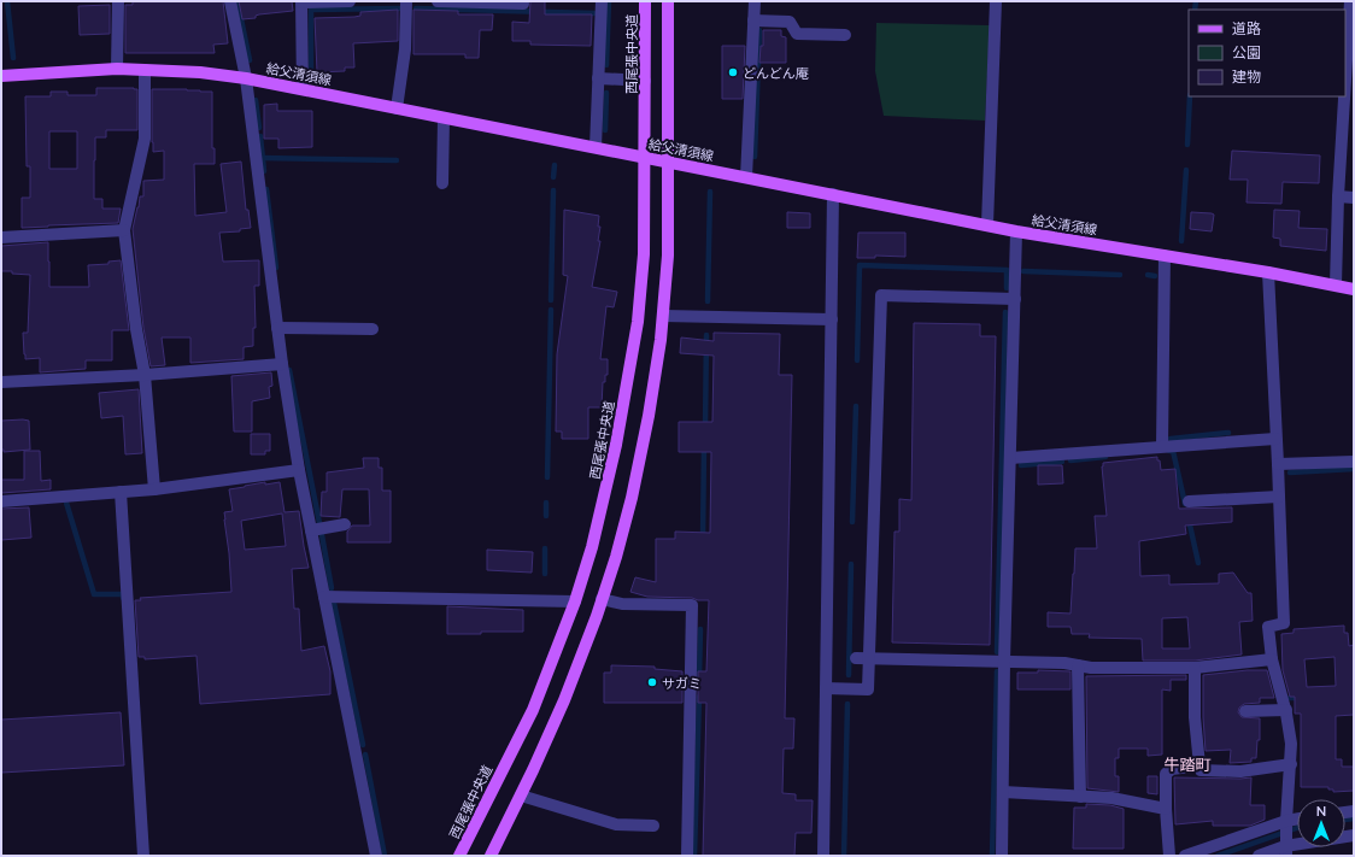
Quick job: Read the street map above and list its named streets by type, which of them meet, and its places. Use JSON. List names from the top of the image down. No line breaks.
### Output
{"streets":{"main road":["西尾張中央道","給父清須線"]},"crossings":[["西尾張中央道","給父清須線"]],"districts":["牛踏町"],"places":["どんどん庵","サガミ"],"legend":["道路","公園","建物"],"north":"top"}
